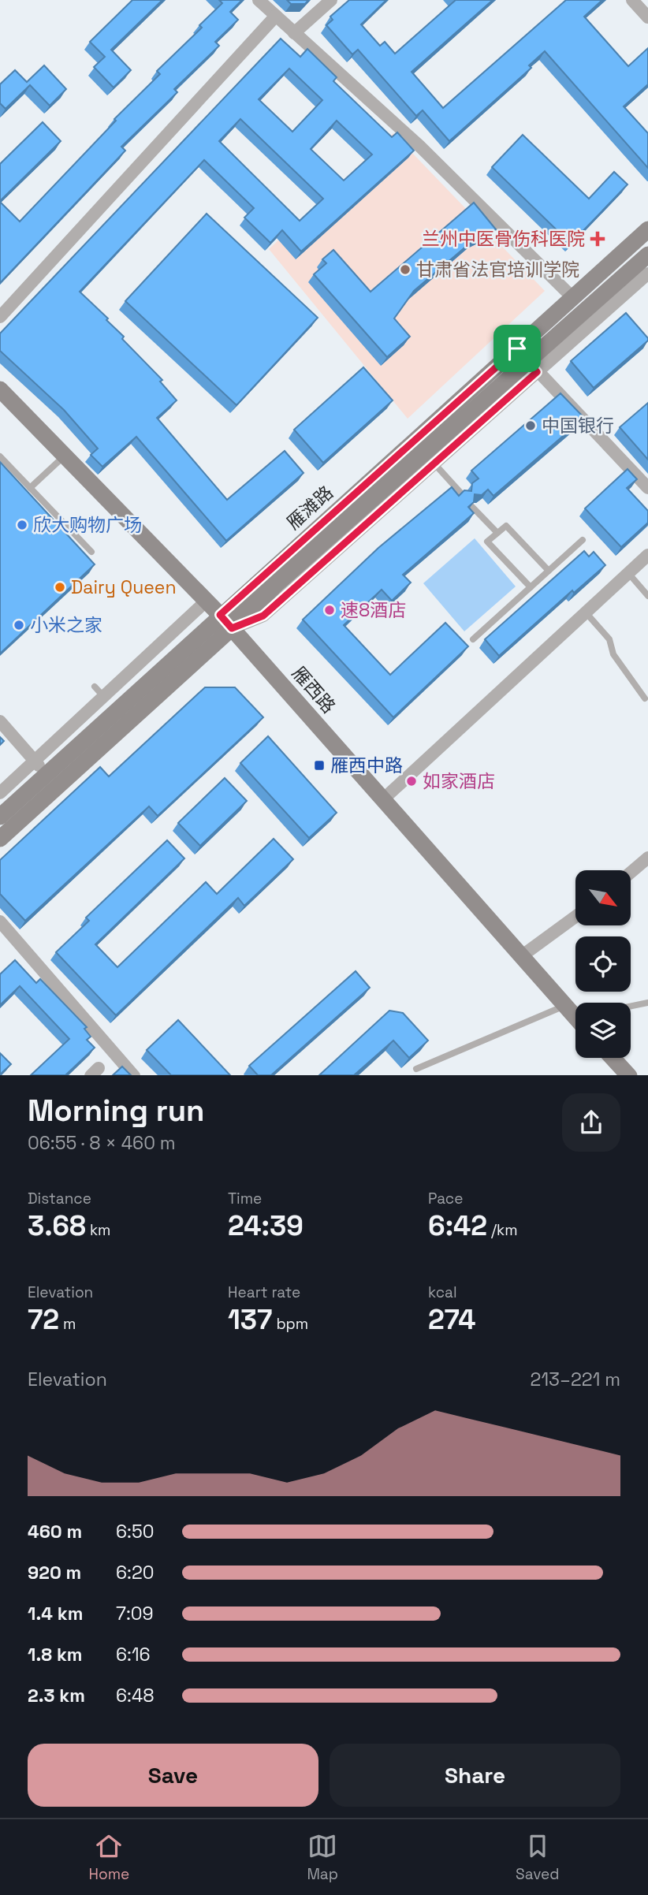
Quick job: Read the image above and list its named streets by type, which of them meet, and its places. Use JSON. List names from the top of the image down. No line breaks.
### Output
{"streets":{"main road":["雁滩路","雁西路"]},"crossings":[["雁滩路","雁西路"]],"places":{"health":["兰州中医骨伤科医院"],"other":["甘肃省法官培训学院","中国银行","欣大购物广场","Dairy Queen","速8酒店","小米之家","如家酒店"],"transit":["雁西中路"]},"north":"bottom right","page":{"heading":["Morning run","06:55 · 8 × 460 m"],"stats":[["Distance","3.68 km"],["Time","24:39"],["Pace","6:42 /km"],["Elevation","72 m"],["Heart rate","137 bpm"],["kcal","274"]],"chart":["Elevation","213–221 m"],"list":[{"name":"460 m","note":"6:50"},{"name":"920 m","note":"6:20"},{"name":"1.4 km","note":"7:09"},{"name":"1.8 km","note":"6:16"},{"name":"2.3 km","note":"6:48"}],"buttons":["Save","Share"],"tabs":["Home","Map","Saved"]}}
